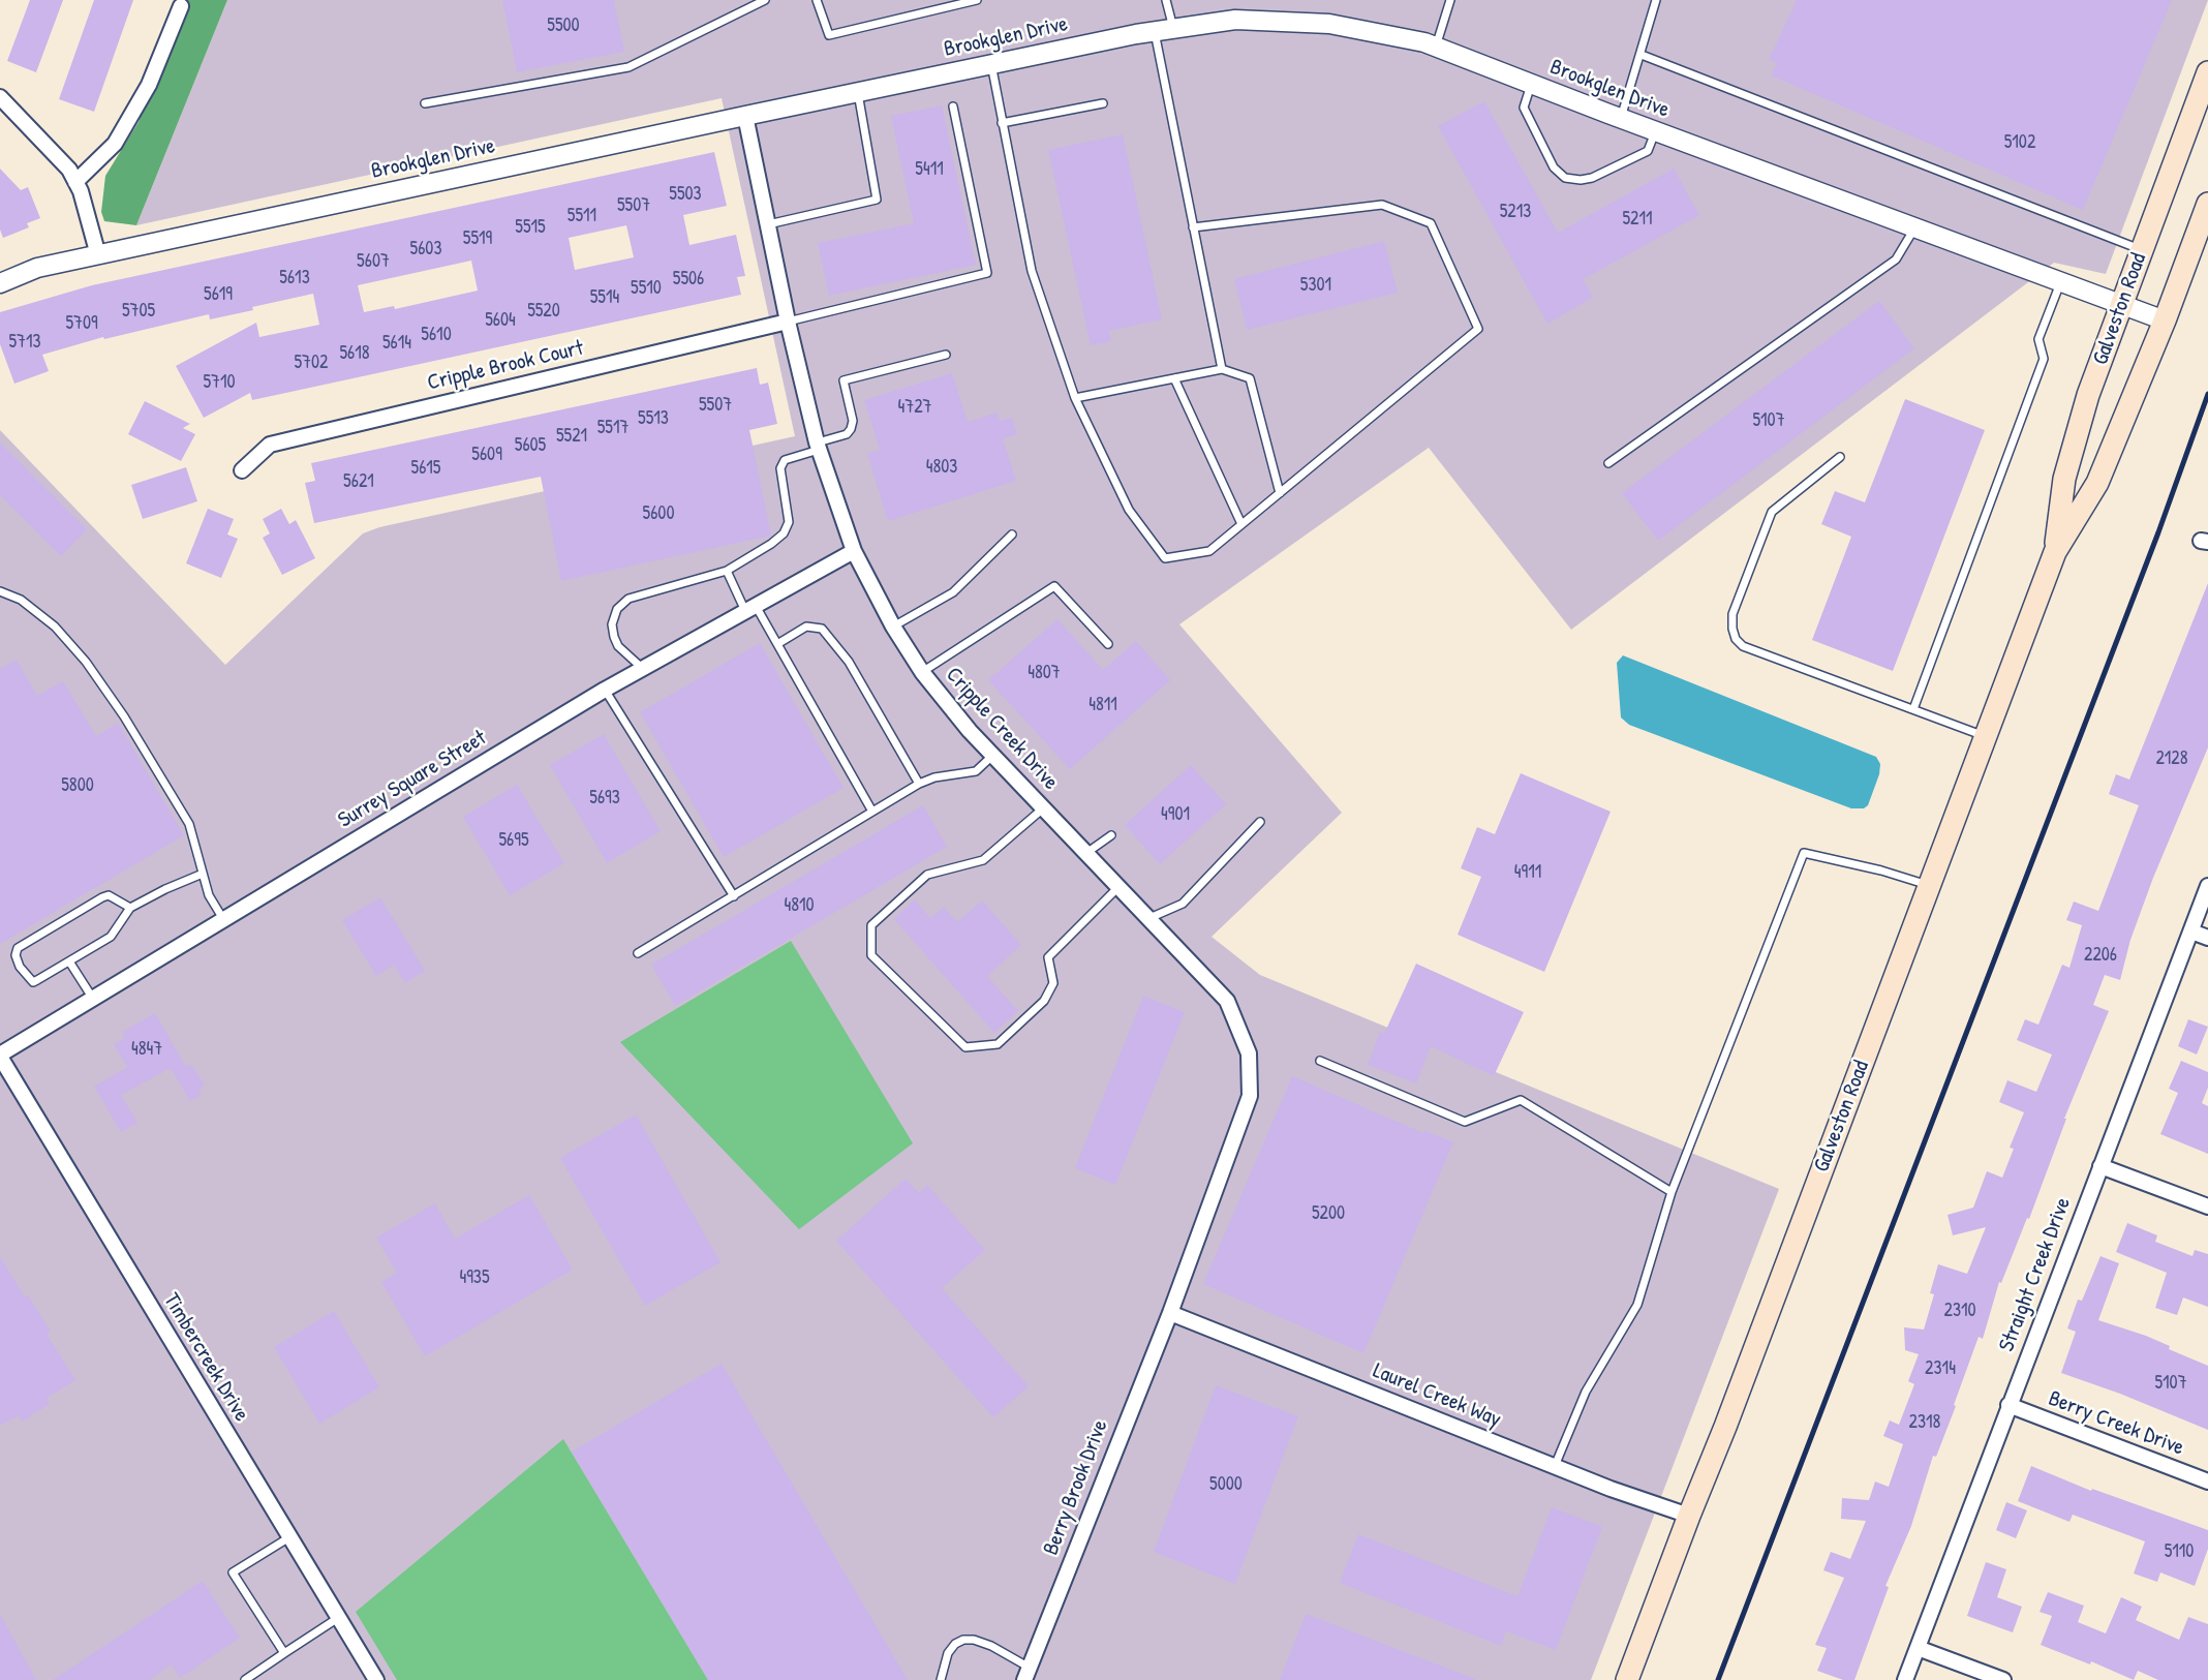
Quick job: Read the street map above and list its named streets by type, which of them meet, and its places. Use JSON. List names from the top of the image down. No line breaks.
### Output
{"streets":{"main road":["Galveston Road"],"street":["Brookglen Drive","Cripple Brook Court","Cripple Creek Drive","Surrey Square Street","Straight Creek Drive","Timbercreek Drive","Laurel Creek Way","Berry Creek Drive","Berry Brook Drive"]},"crossings":[["Brookglen Drive","Galveston Road"],["Brookglen Drive","Cripple Creek Drive"],["Galveston Road","Laurel Creek Way"],["Cripple Brook Court","Cripple Creek Drive"],["Cripple Creek Drive","Surrey Square Street"],["Cripple Creek Drive","Laurel Creek Way"],["Cripple Creek Drive","Berry Brook Drive"],["Surrey Square Street","Timbercreek Drive"],["Straight Creek Drive","Berry Creek Drive"],["Laurel Creek Way","Berry Brook Drive"]],"house_numbers":["5500","5102","5411","5503","5507","5213","5511","5211","5515","5519","5603","5607","5613","5506","5301","5510","5619","5514","5705","5520","5604","5709","5610","5713","5614","5618","5702","5710","5507","4727","5513","5107","5517","5521","5605","5609","4803","5615","5621","5600","4807","4811","2128","5800","5693","4901","5695","4911","4810","2206","4847","5200","4935","2310","2314","5107","2318","5000","5110"]}
